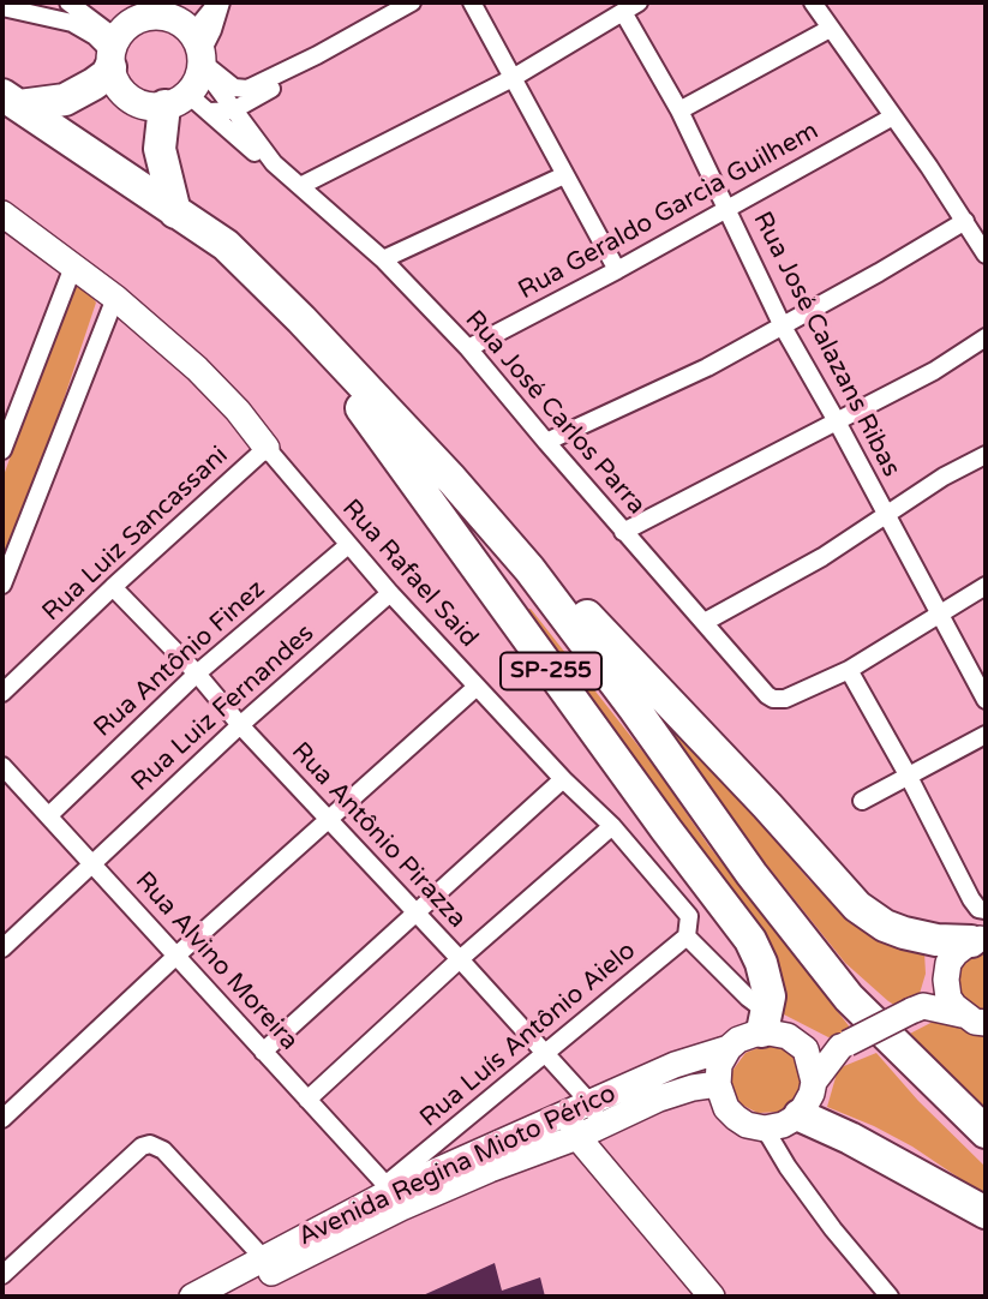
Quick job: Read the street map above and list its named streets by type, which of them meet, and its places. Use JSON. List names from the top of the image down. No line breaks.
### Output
{"streets":{"highway":["SP-255"],"street":["Rua Geraldo Garcia Guilhem","Rua José Calazans Ribas","Rua José Carlos Parra","Rua Luiz Sancassani","Rua Rafael Said","Rua Antônio Finez","Rua Luiz Fernandes","Rua Antônio Pirazza","Rua Alvino Moreira","Rua Luís Antônio Aielo","Avenida Regina Mioto Périco"]},"crossings":[["Rua Geraldo Garcia Guilhem","Rua José Calazans Ribas"],["Rua Geraldo Garcia Guilhem","Rua José Carlos Parra"],["Rua Luiz Sancassani","Rua Rafael Said"],["Rua Luiz Sancassani","Rua Antônio Pirazza"],["Rua Rafael Said","Rua Antônio Finez"],["Rua Rafael Said","Rua Luiz Fernandes"],["Rua Rafael Said","Rua Luís Antônio Aielo"],["Rua Antônio Finez","Rua Antônio Pirazza"],["Rua Antônio Finez","Rua Alvino Moreira"],["SP-255","Avenida Regina Mioto Périco"],["Rua Luiz Fernandes","Rua Antônio Pirazza"],["Rua Luiz Fernandes","Rua Alvino Moreira"],["Rua Antônio Pirazza","Rua Luís Antônio Aielo"],["Rua Antônio Pirazza","Avenida Regina Mioto Périco"],["Rua Alvino Moreira","Rua Luís Antônio Aielo"],["Rua Alvino Moreira","Avenida Regina Mioto Périco"],["Rua Luís Antônio Aielo","Avenida Regina Mioto Périco"]]}
